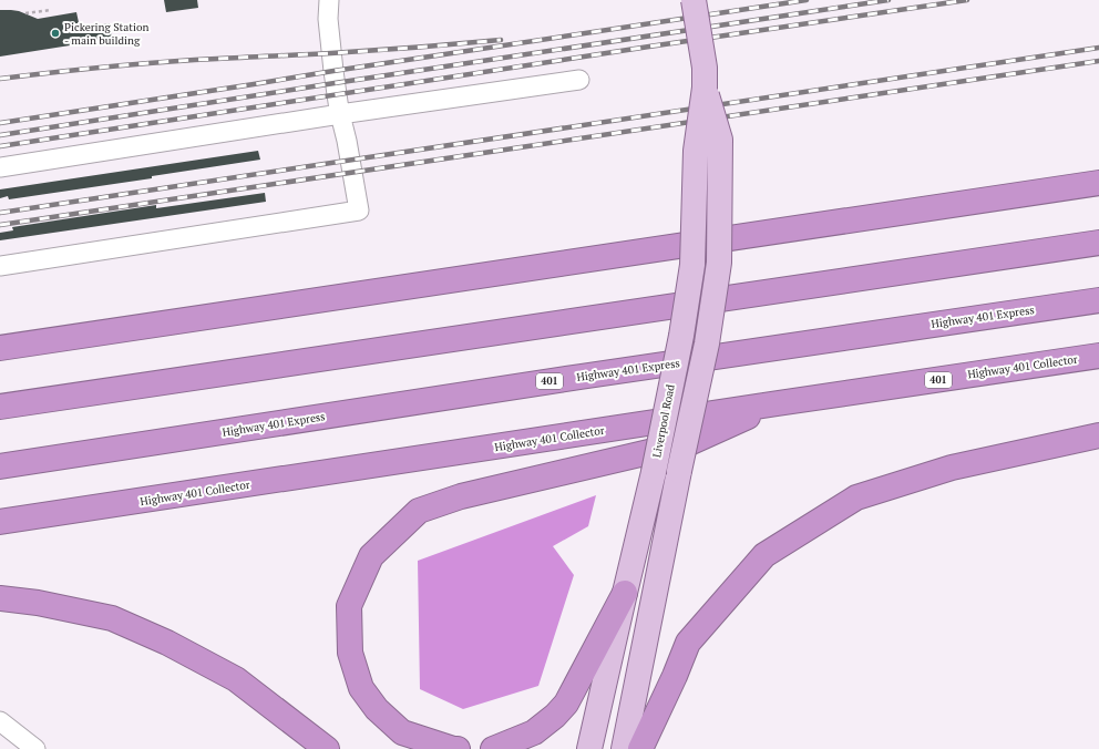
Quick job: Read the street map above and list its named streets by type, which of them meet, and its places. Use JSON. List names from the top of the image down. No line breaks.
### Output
{"streets":{"highway":["Highway 401 Express","Highway 401 Collector","401"],"main road":["Liverpool Road"]},"places":["Pickering Station - main building"]}
